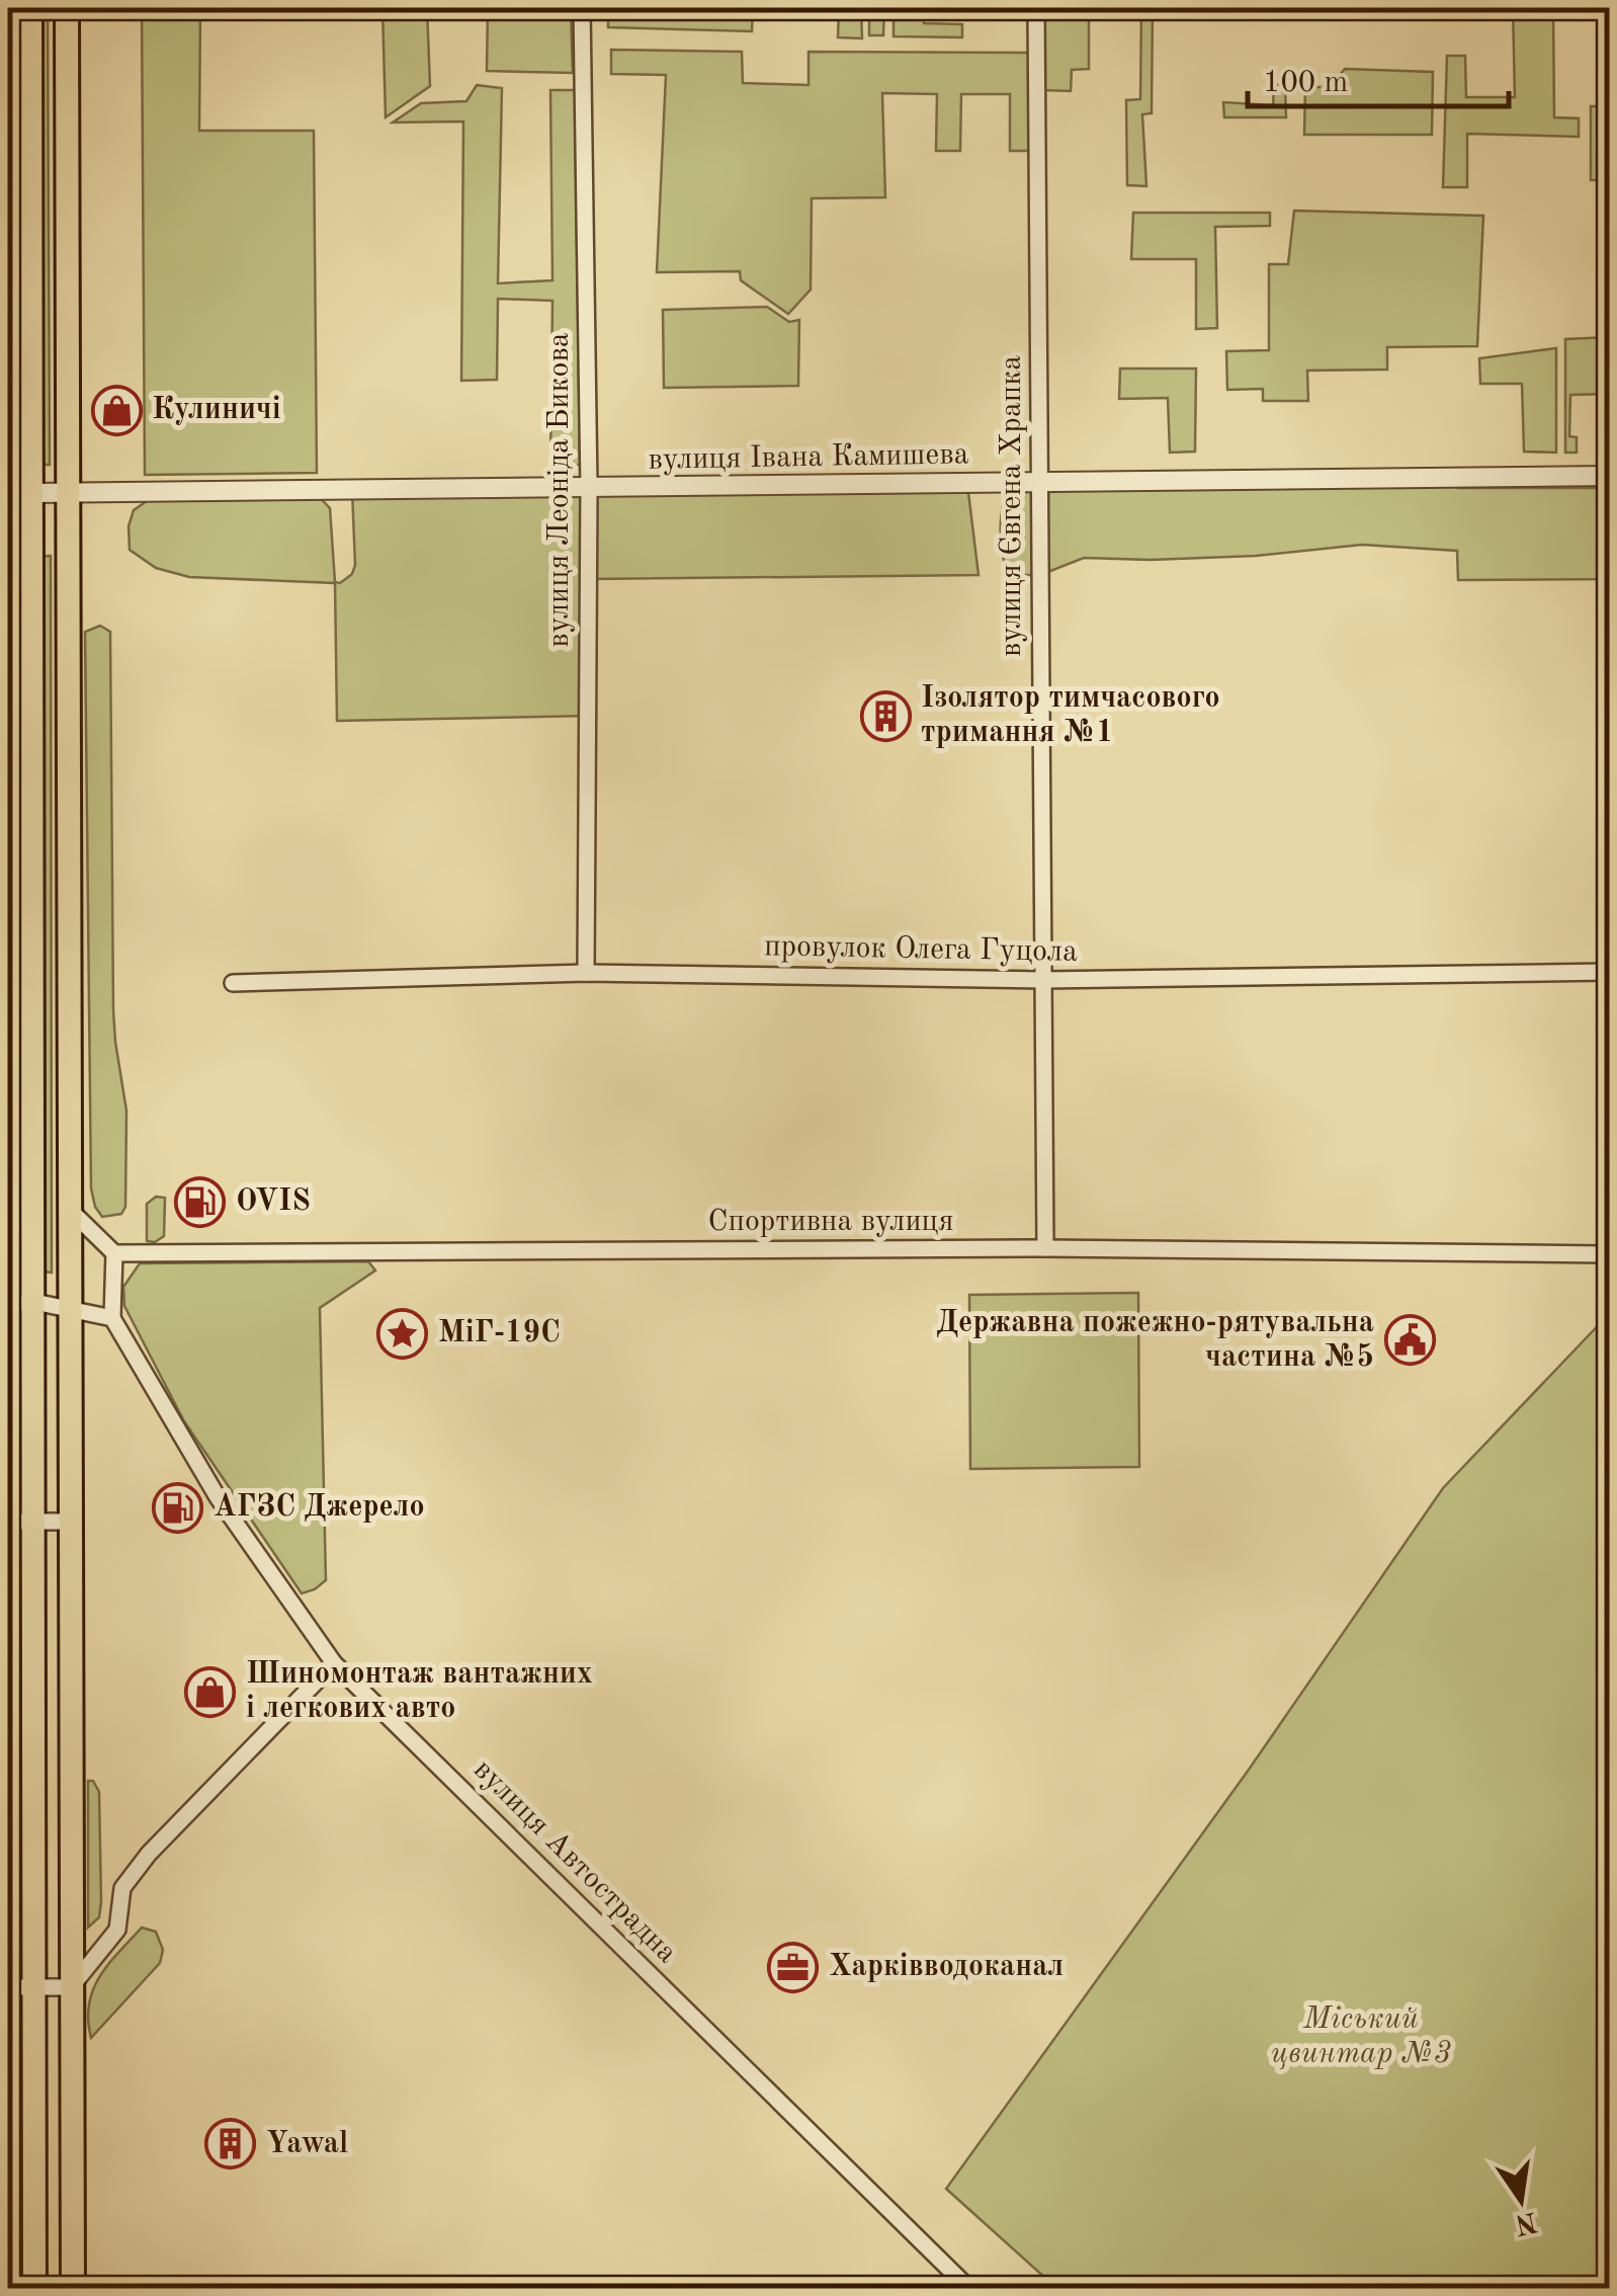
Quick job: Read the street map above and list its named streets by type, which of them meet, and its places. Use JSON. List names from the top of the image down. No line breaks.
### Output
{"streets":{"street":["вулиця Івана Камишева","вулиця Леоніда Бикова","вулиця Євгена Храпка","провулок Олега Гуцола","Спортивна вулиця","вулиця Автострадна"]},"crossings":[["вулиця Івана Камишева","вулиця Леоніда Бикова"],["вулиця Івана Камишева","вулиця Євгена Храпка"],["вулиця Леоніда Бикова","провулок Олега Гуцола"],["вулиця Євгена Храпка","провулок Олега Гуцола"],["вулиця Євгена Храпка","Спортивна вулиця"]],"parks":["Міський цвинтар №3"],"places":{"shop":["Кулиничі","Шиномонтаж вантажних і легкових авто"],"building":["Ізолятор тимчасового тримання №1","Yawal"],"fuel station":["OVIS","АГЗС Джерело"],"place":["МіГ-19С"],"public building":["Державна пожежно-рятувальна частина №5"],"office":["Харківводоканал"]},"scale_bar":"100 m","north":"bottom"}
